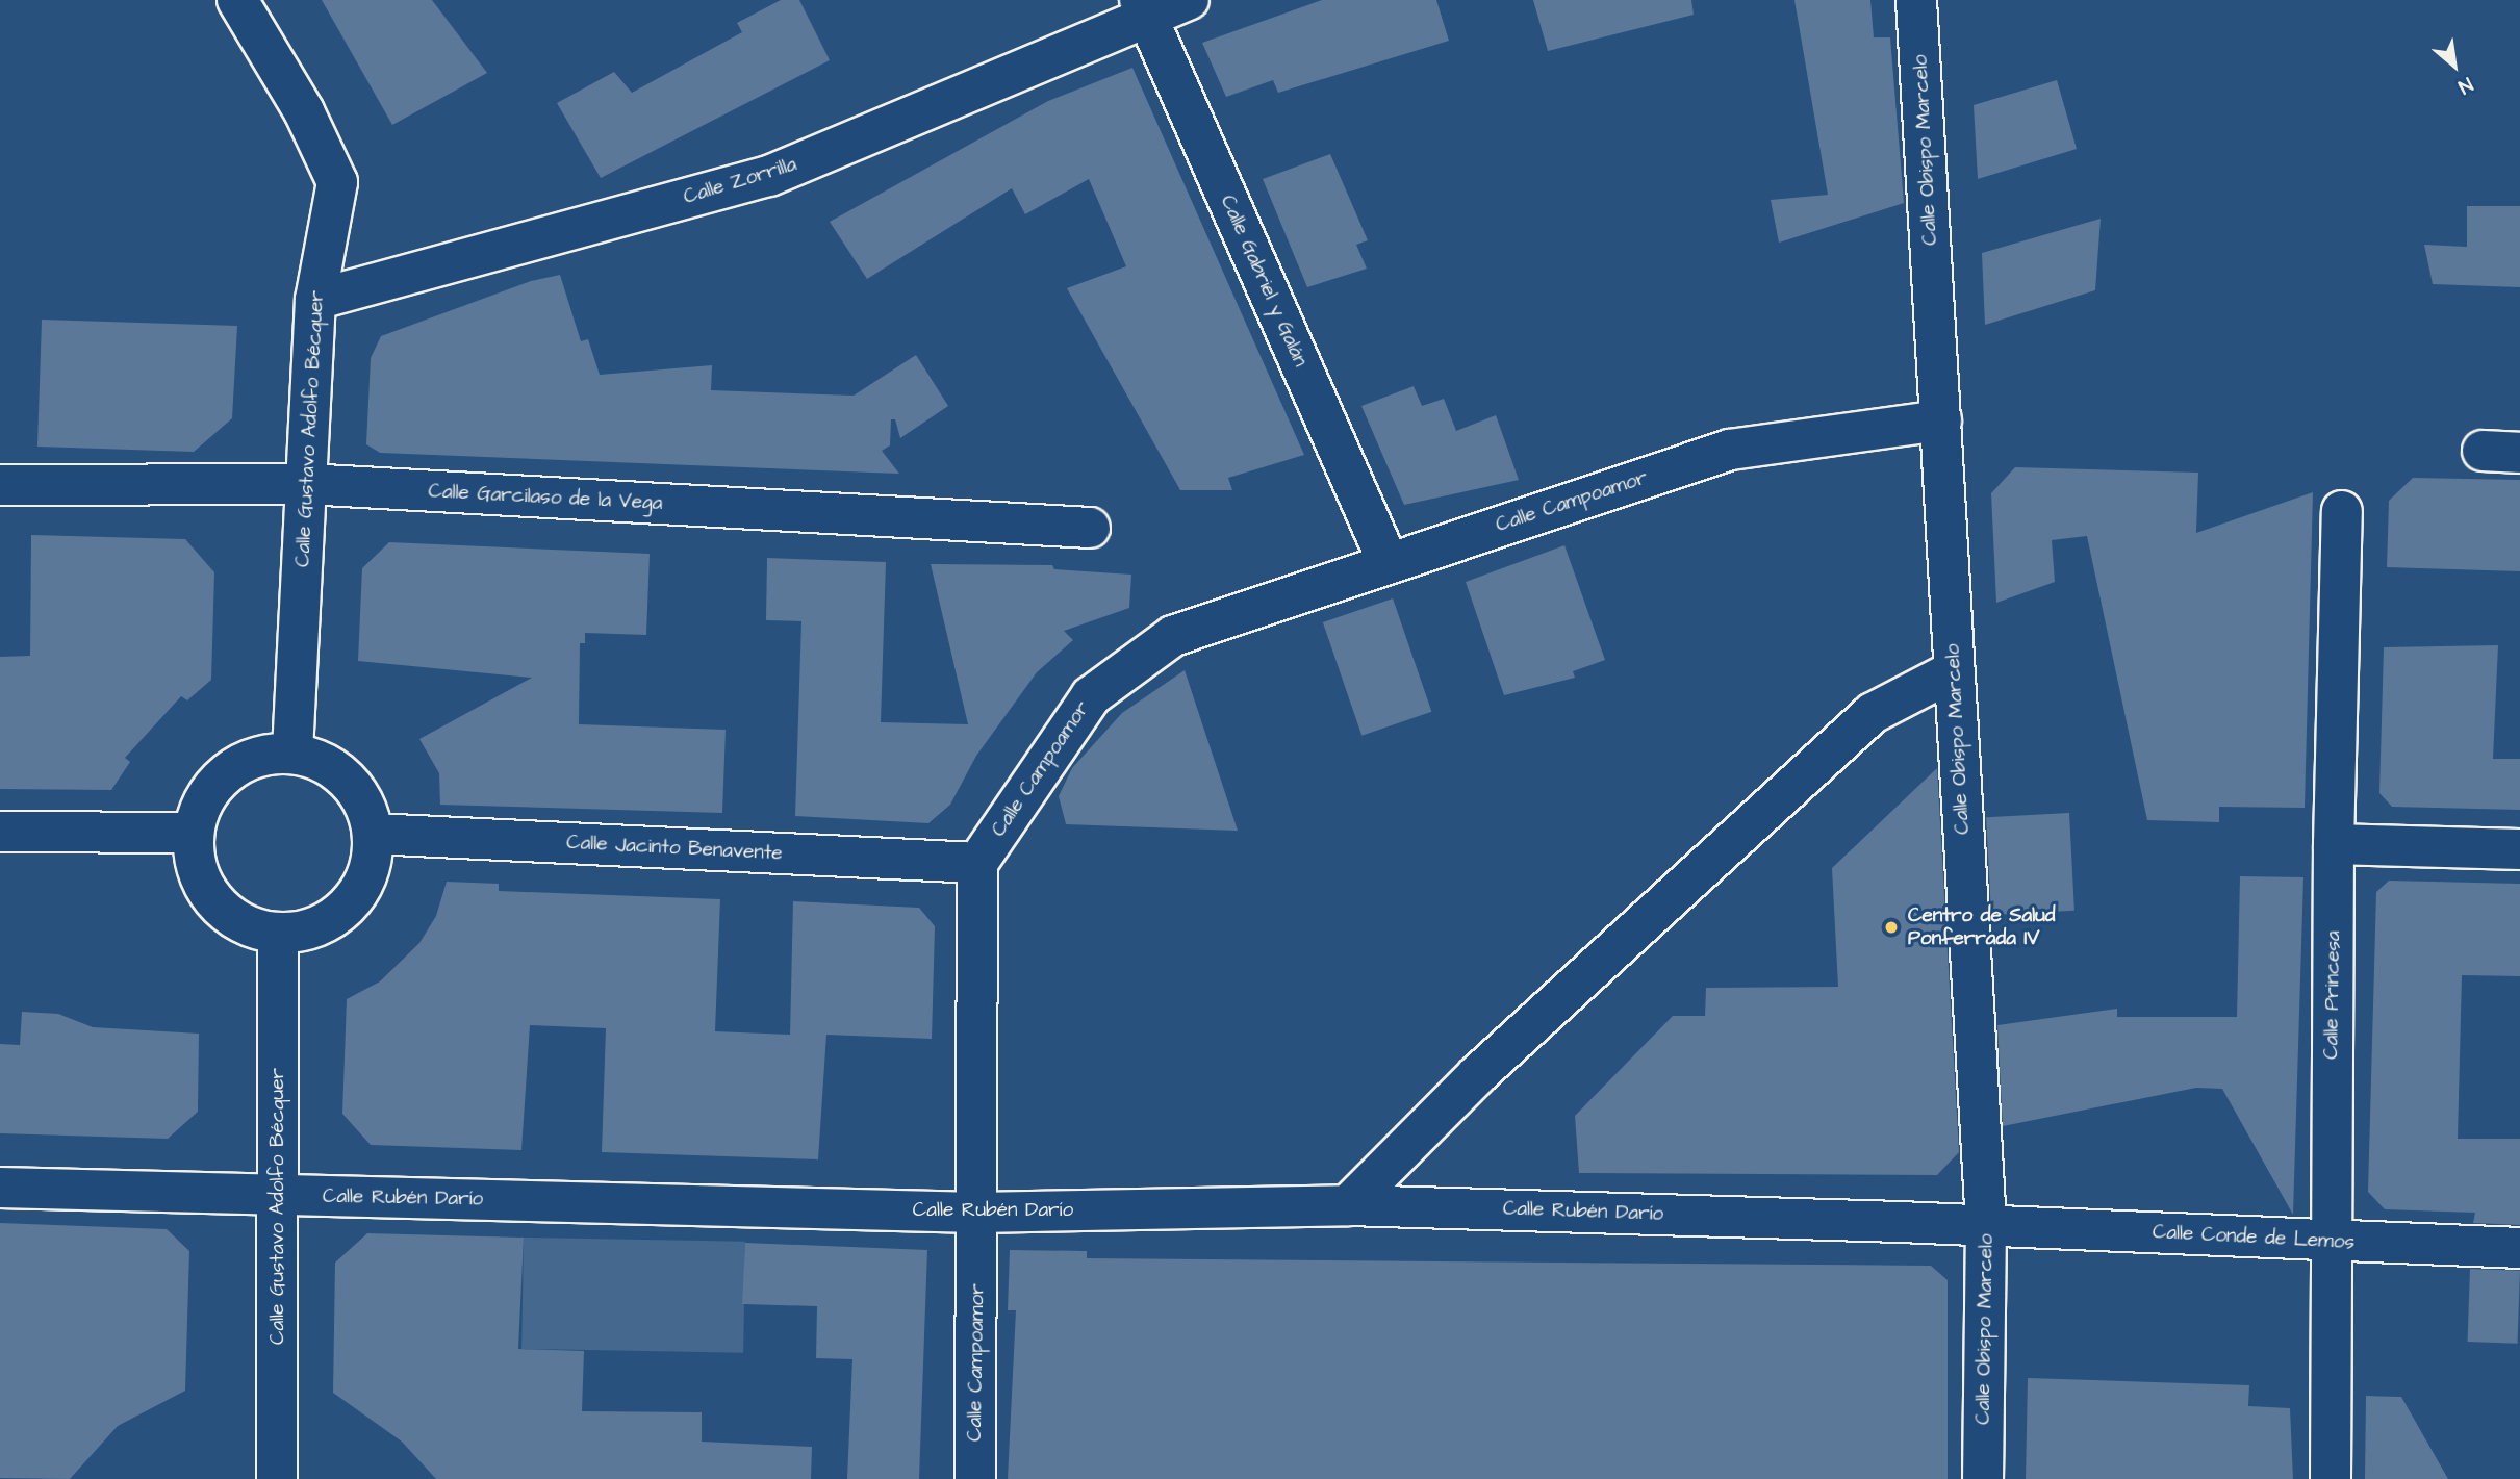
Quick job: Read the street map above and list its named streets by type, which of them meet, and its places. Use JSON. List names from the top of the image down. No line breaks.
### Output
{"streets":{"street":["Calle Obispo Marcelo","Calle Zorrilla","Calle Gabriel y Galán","Calle Gustavo Adolfo Bécquer","Calle Garcilaso de la Vega","Calle Campoamor","Calle Jacinto Benavente","Calle Princesa","Calle Rubén Darío","Calle Conde de Lemos"]},"crossings":[["Calle Obispo Marcelo","Calle Campoamor"],["Calle Obispo Marcelo","Calle Rubén Darío"],["Calle Obispo Marcelo","Calle Conde de Lemos"],["Calle Zorrilla","Calle Gabriel y Galán"],["Calle Zorrilla","Calle Gustavo Adolfo Bécquer"],["Calle Gabriel y Galán","Calle Campoamor"],["Calle Gustavo Adolfo Bécquer","Calle Garcilaso de la Vega"],["Calle Gustavo Adolfo Bécquer","Calle Jacinto Benavente"],["Calle Gustavo Adolfo Bécquer","Calle Rubén Darío"],["Calle Campoamor","Calle Jacinto Benavente"],["Calle Campoamor","Calle Rubén Darío"],["Calle Princesa","Calle Conde de Lemos"],["Calle Rubén Darío","Calle Conde de Lemos"]],"places":["Centro de Salud Ponferrada IV"],"north":"bottom right"}
